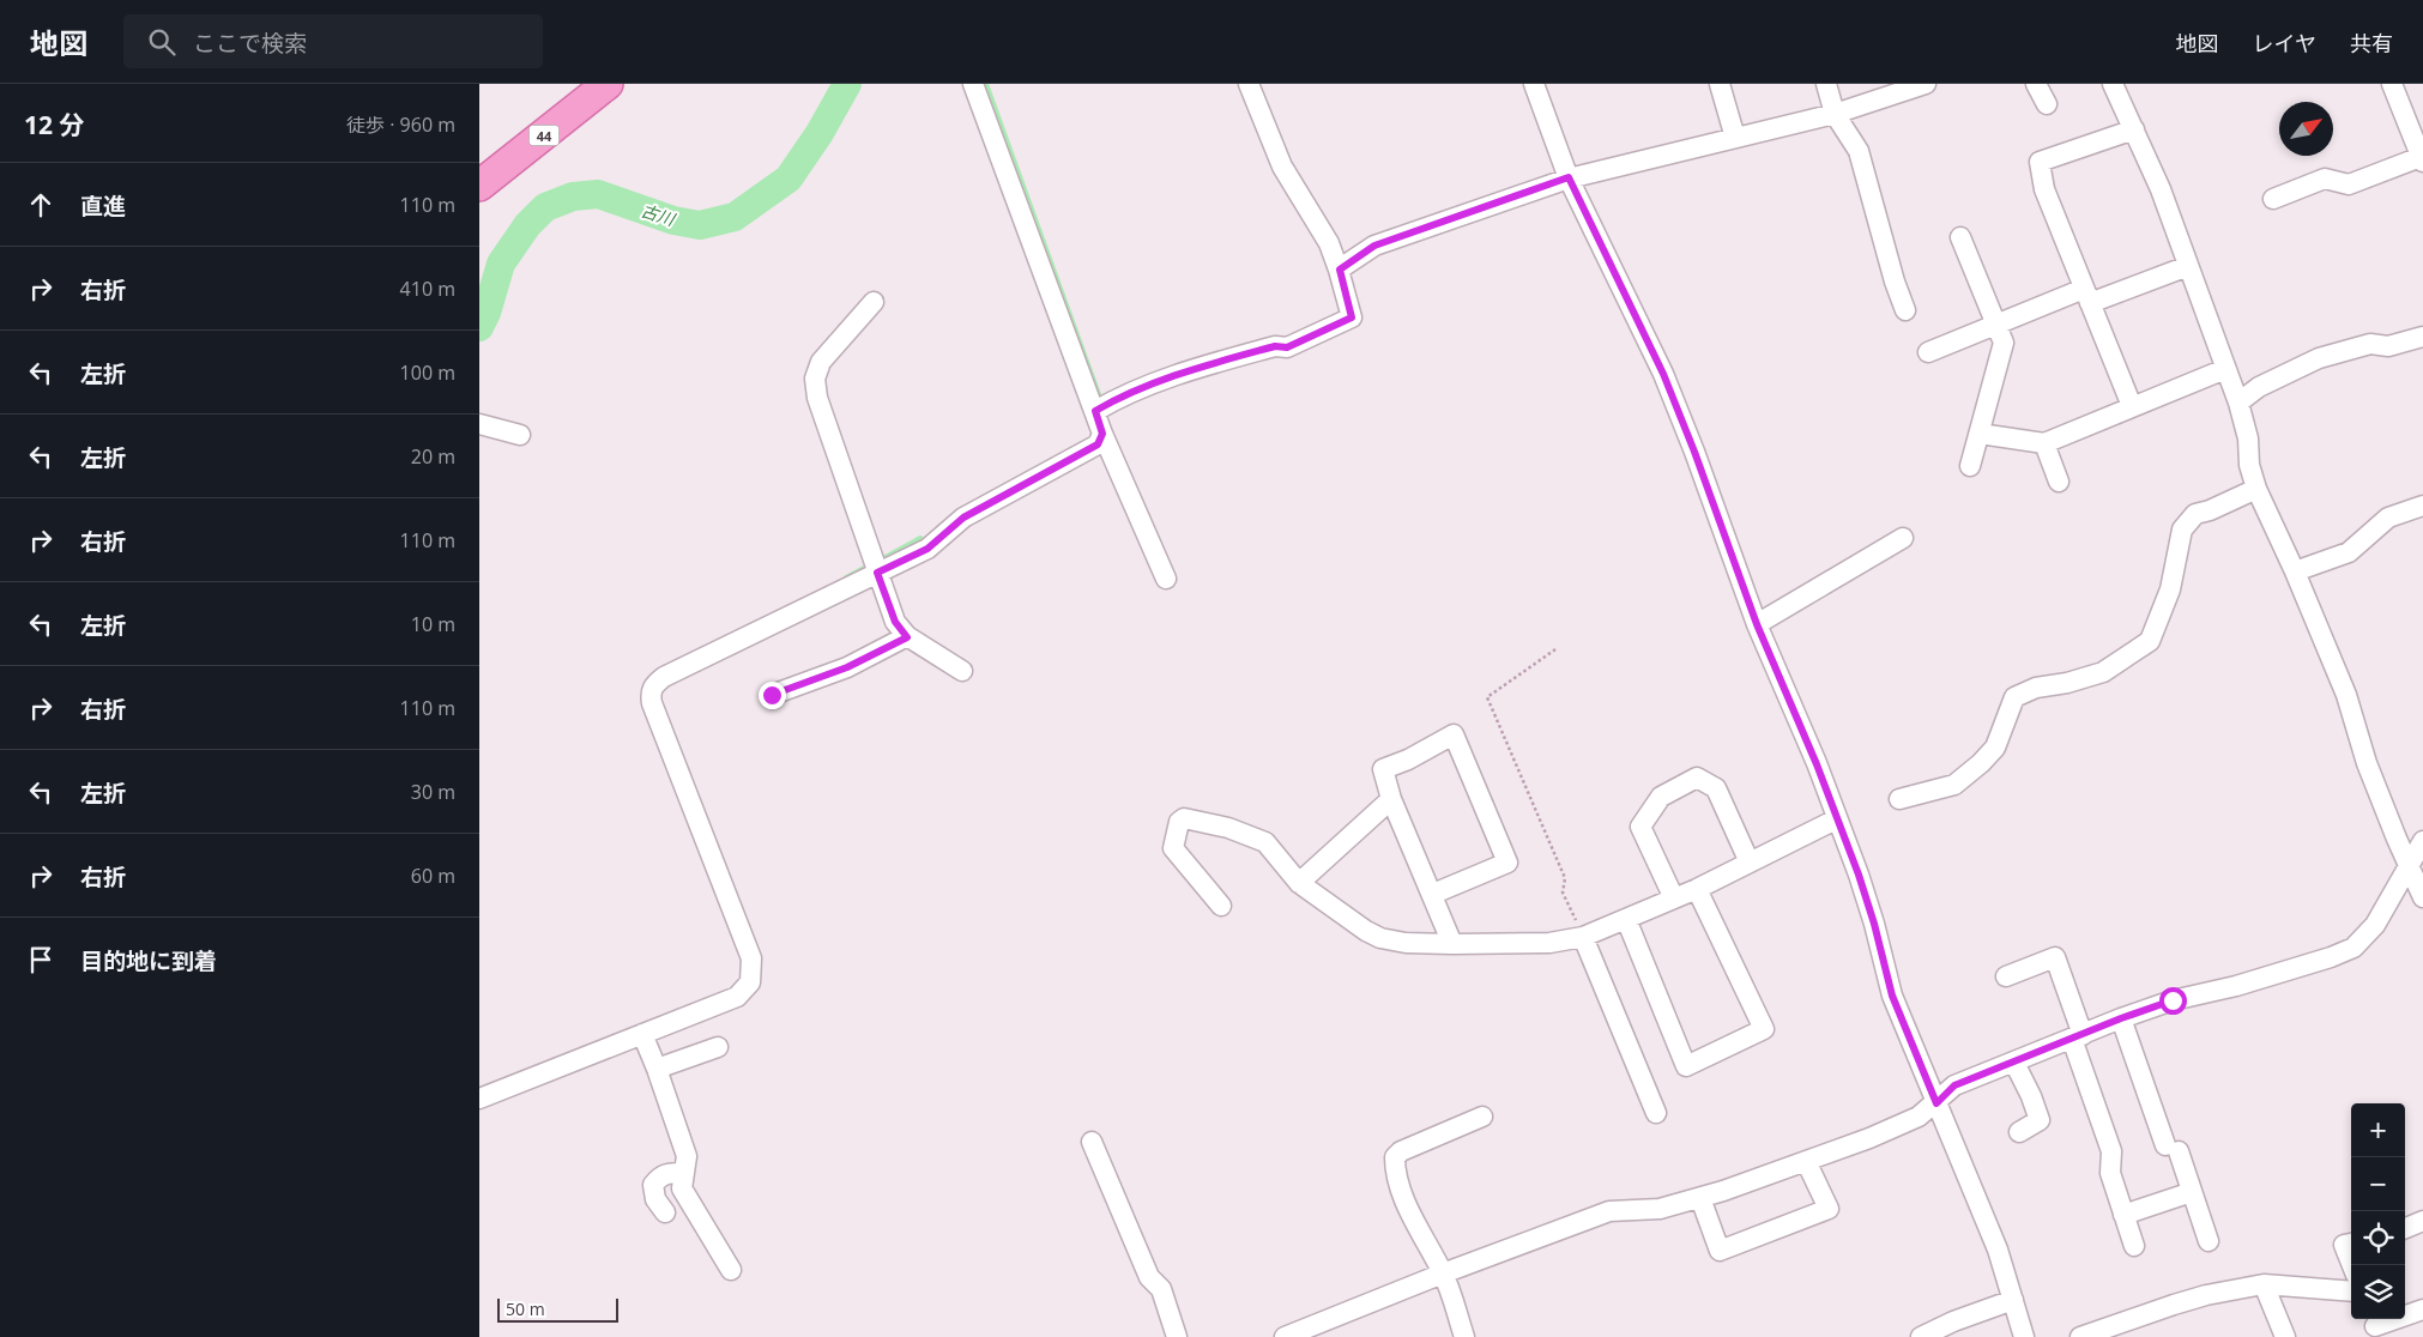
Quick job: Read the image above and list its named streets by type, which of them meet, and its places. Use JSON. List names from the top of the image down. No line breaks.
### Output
{"streets":{"main road":["44"]},"water":["古川"],"scale_bar":"50 m","north":"top right","page":{"header":"地図","search":"ここで検索","nav":["地図","レイヤ","共有"],"heading":["12 分","徒歩 · 960 m"],"list":[["直進","110 m"],["右折","410 m"],["左折","100 m"],["左折","20 m"],["右折","110 m"],["左折","10 m"],["右折","110 m"],["左折","30 m"],["右折","60 m"],"目的地に到着"],"map_buttons":["+","−"],"scale":"50 m"}}
